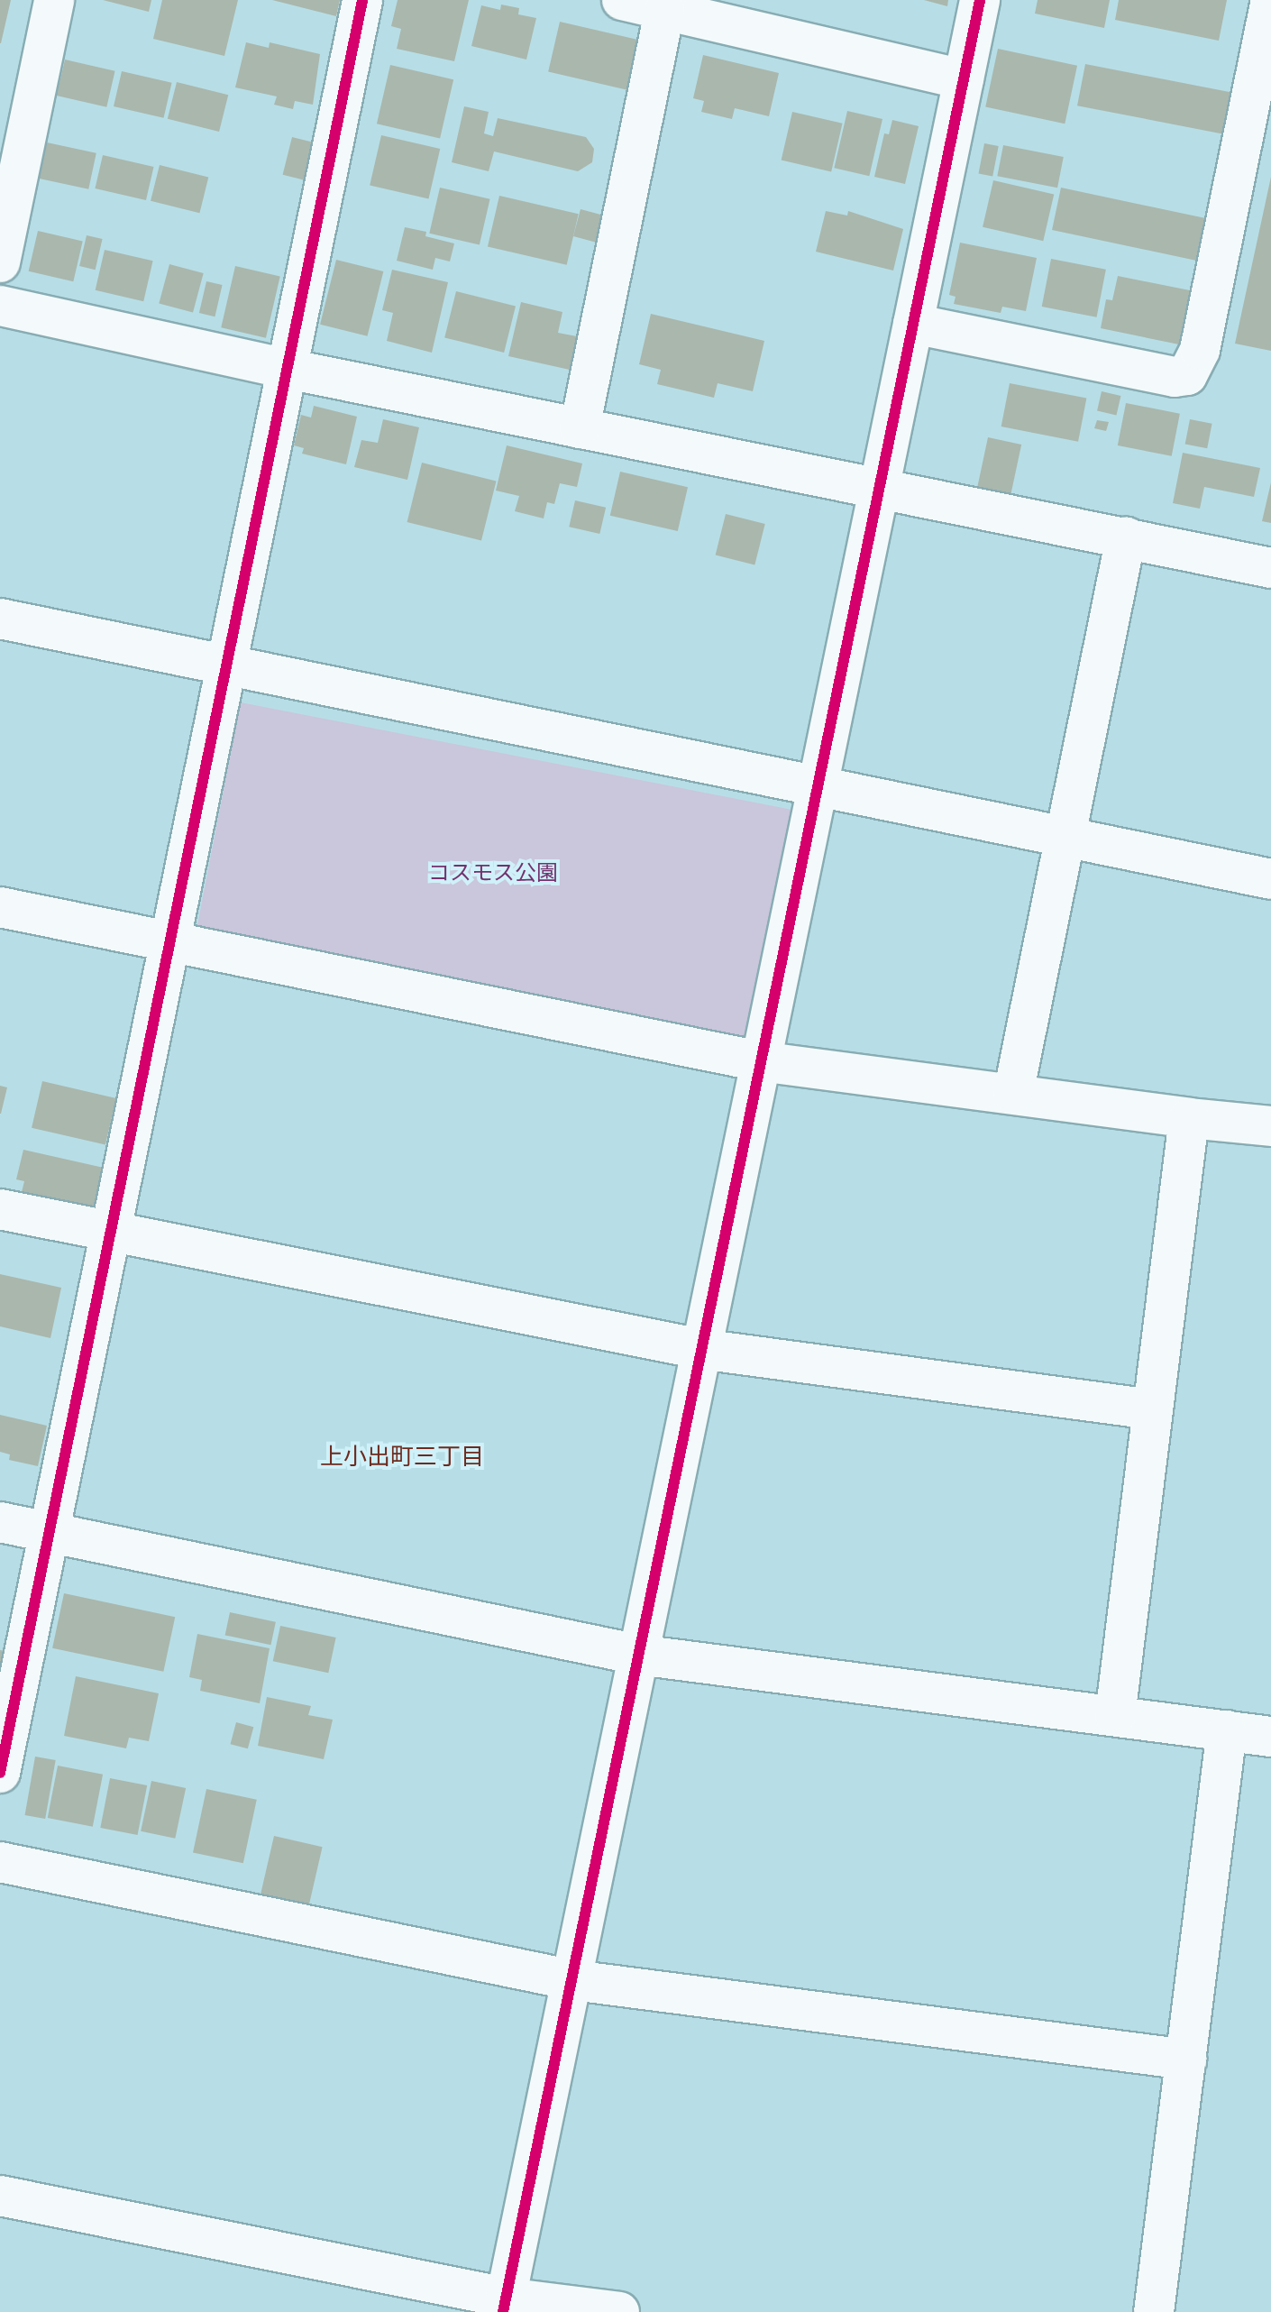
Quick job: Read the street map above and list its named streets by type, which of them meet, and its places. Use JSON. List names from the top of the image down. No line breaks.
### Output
{"districts":["上小出町三丁目"],"parks":["コスモス公園"]}
